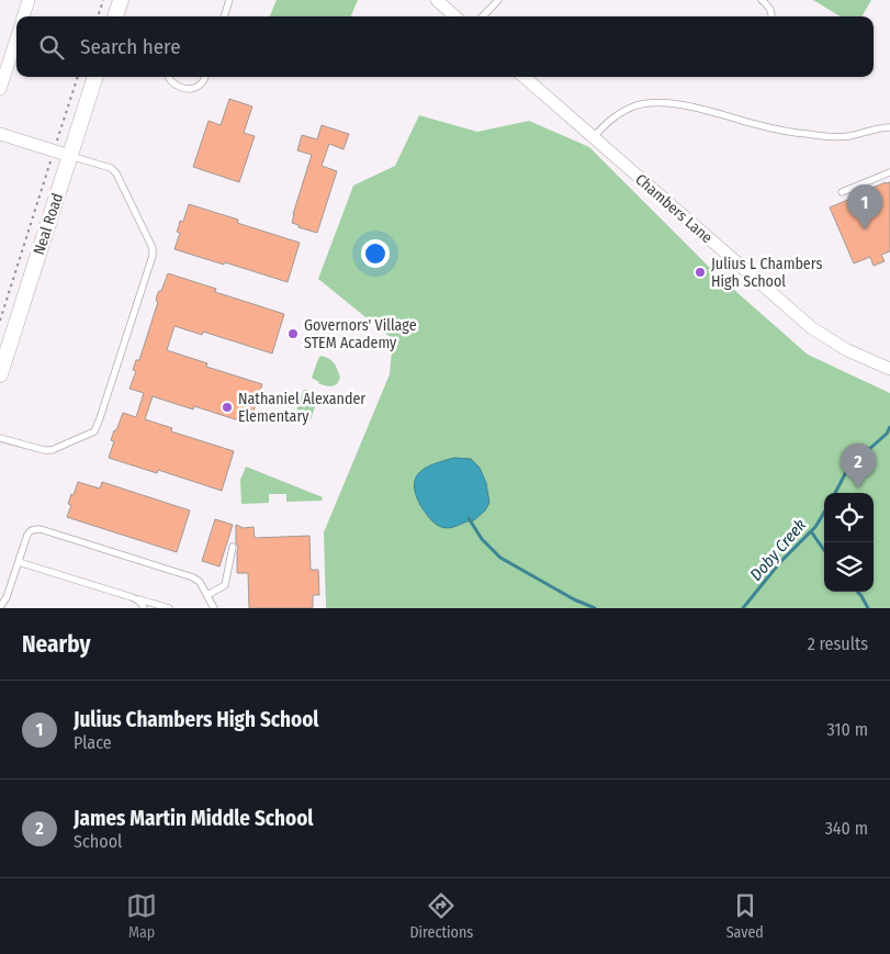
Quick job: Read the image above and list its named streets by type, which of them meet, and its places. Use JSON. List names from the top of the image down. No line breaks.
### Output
{"streets":{"street":["Chambers Lane","Neal Road"]},"water":["Doby Creek"],"places":["Julius L Chambers High School","Governors' Village STEM Academy","Nathaniel Alexander Elementary"],"page":{"search":"Search here","pins":["1","2"],"heading":["Nearby","2 results"],"list":[{"mark":"1","name":"Julius Chambers High School","note":"Place","value":"310 m"},{"mark":"2","name":"James Martin Middle School","note":"School","value":"340 m"}],"nav":["Map","Directions","Saved"]}}
